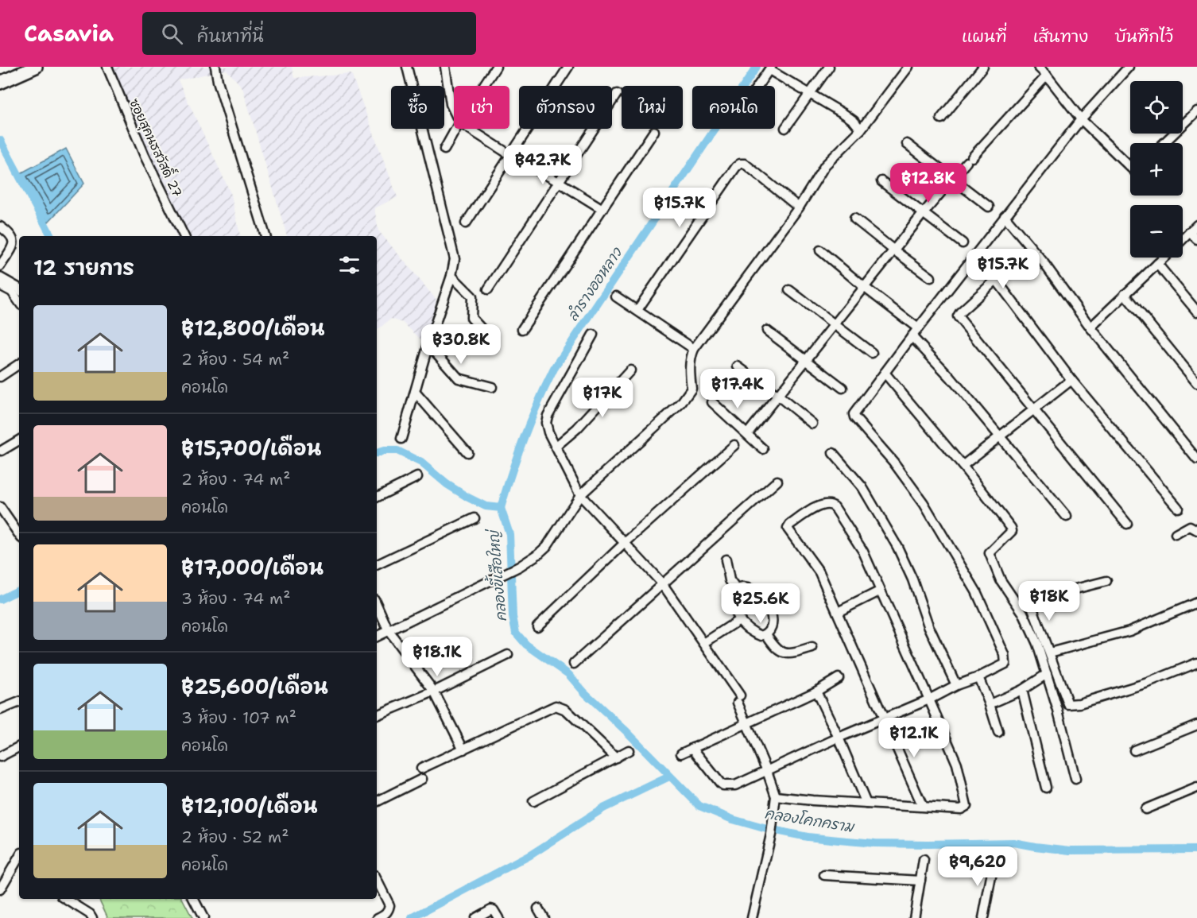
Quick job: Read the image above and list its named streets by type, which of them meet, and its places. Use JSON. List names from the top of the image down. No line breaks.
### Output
{"streets":{"street":["ซอยสุคนธสวัสดิ์ 27"]},"water":["ลำรางออหลาว","คลองขี้เสือใหญ่","คลองโคกคราม"],"page":{"header":"Casavia","search":"ค้นหาที่นี่","nav":["แผนที่","เส้นทาง","บันทึกไว้"],"map_buttons":["+","−"],"chip":["ซื้อ","เช่า","ตัวกรอง","ใหม่","คอนโด"],"price":["฿42.7K","฿12.8K","฿15.7K","฿15.7K","฿30.8K","฿17.4K","฿17K","฿18K","฿25.6K","฿18.1K","฿12.1K","฿9,620"],"heading":"12 รายการ","list":[{"name":"฿12,800/เดือน","note":"2 ห้อง · 54 m² · คอนโด"},{"name":"฿15,700/เดือน","note":"2 ห้อง · 74 m² · คอนโด"},{"name":"฿17,000/เดือน","note":"3 ห้อง · 74 m² · คอนโด"},{"name":"฿25,600/เดือน","note":"3 ห้อง · 107 m² · คอนโด"},{"name":"฿12,100/เดือน","note":"2 ห้อง · 52 m² · คอนโด"}]}}
